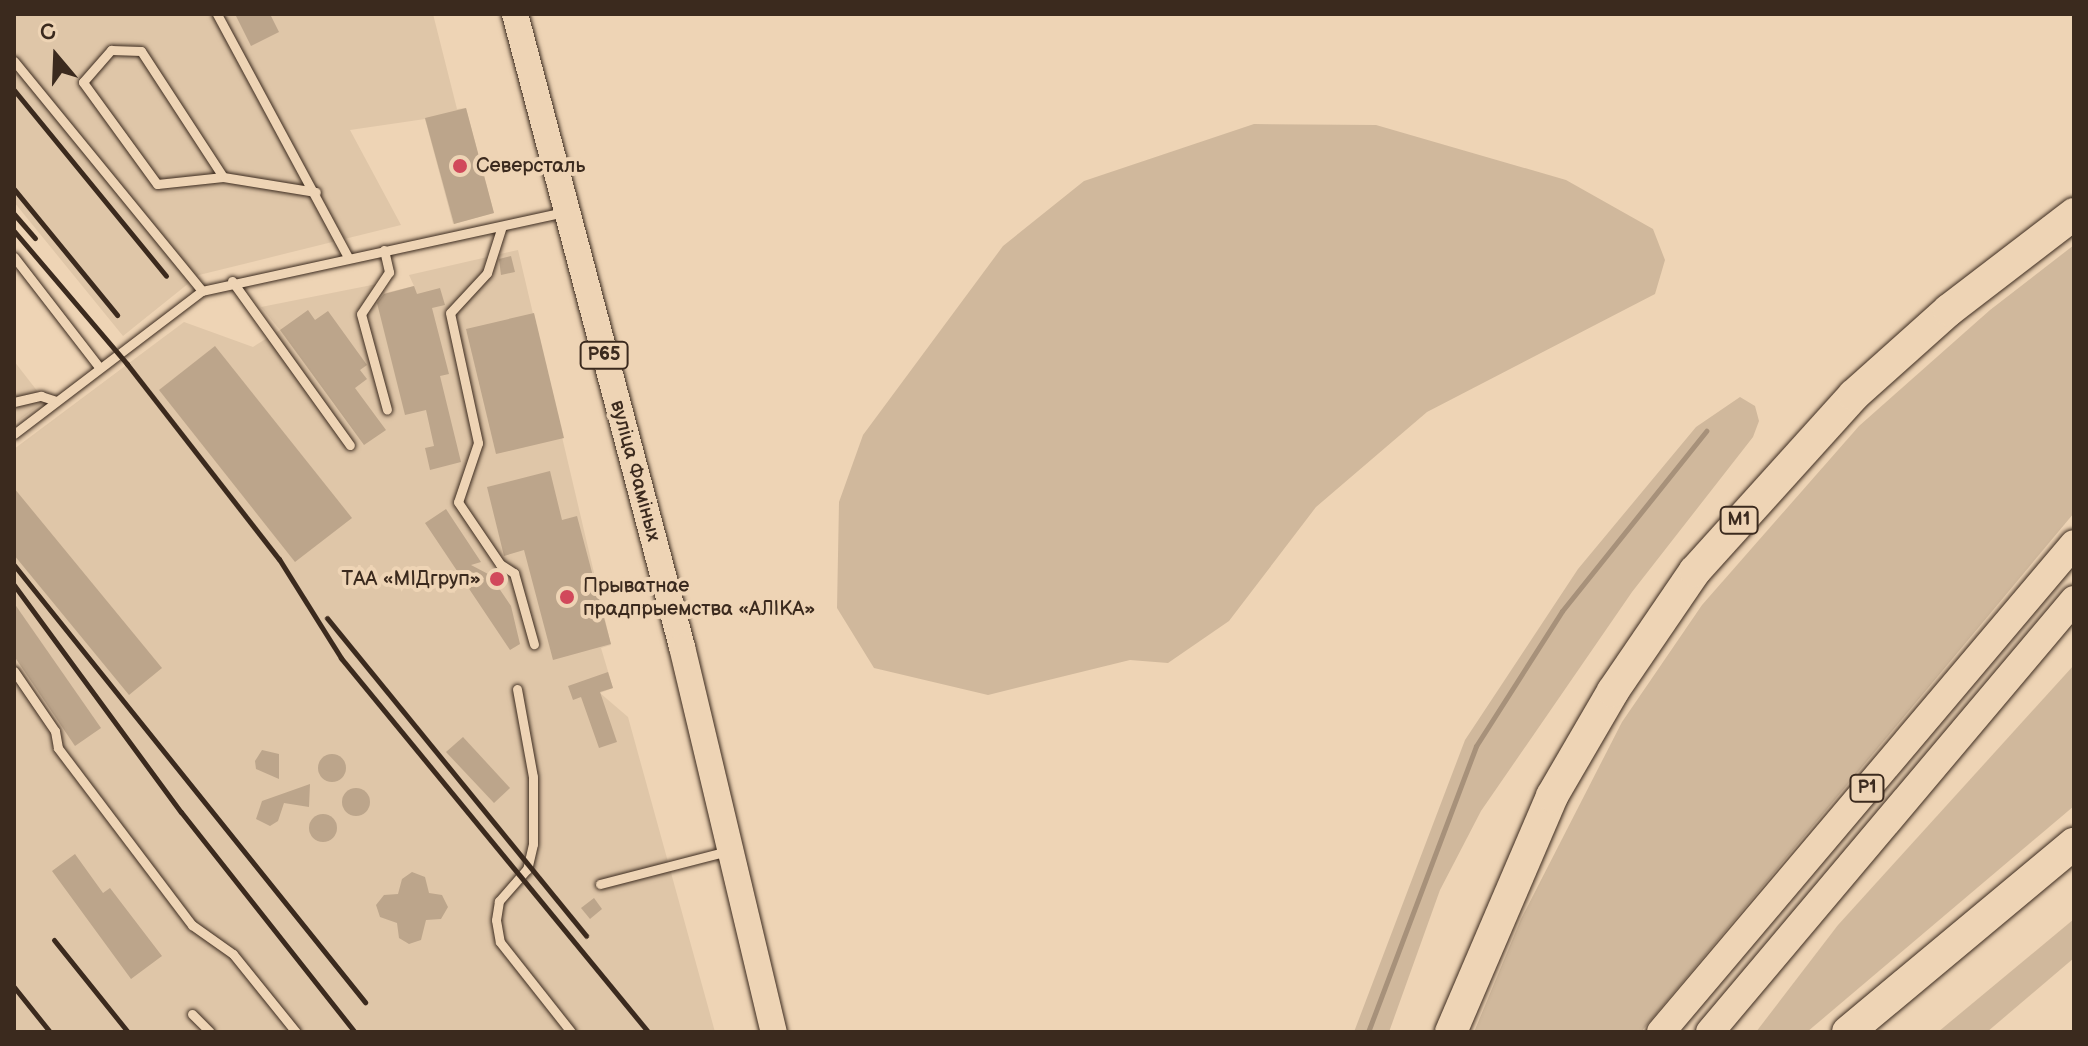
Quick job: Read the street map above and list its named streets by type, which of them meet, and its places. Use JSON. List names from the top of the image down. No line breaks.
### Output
{"streets":{"highway":["М1","Р1"],"main road":["Р65","вуліца Фаміных"]},"crossings":[["Р65","вуліца Фаміных"]],"places":["Северсталь","ТАА «МІДгруп»","Прыватнае прадпрыемства «АЛІКА»"],"north":"top"}
